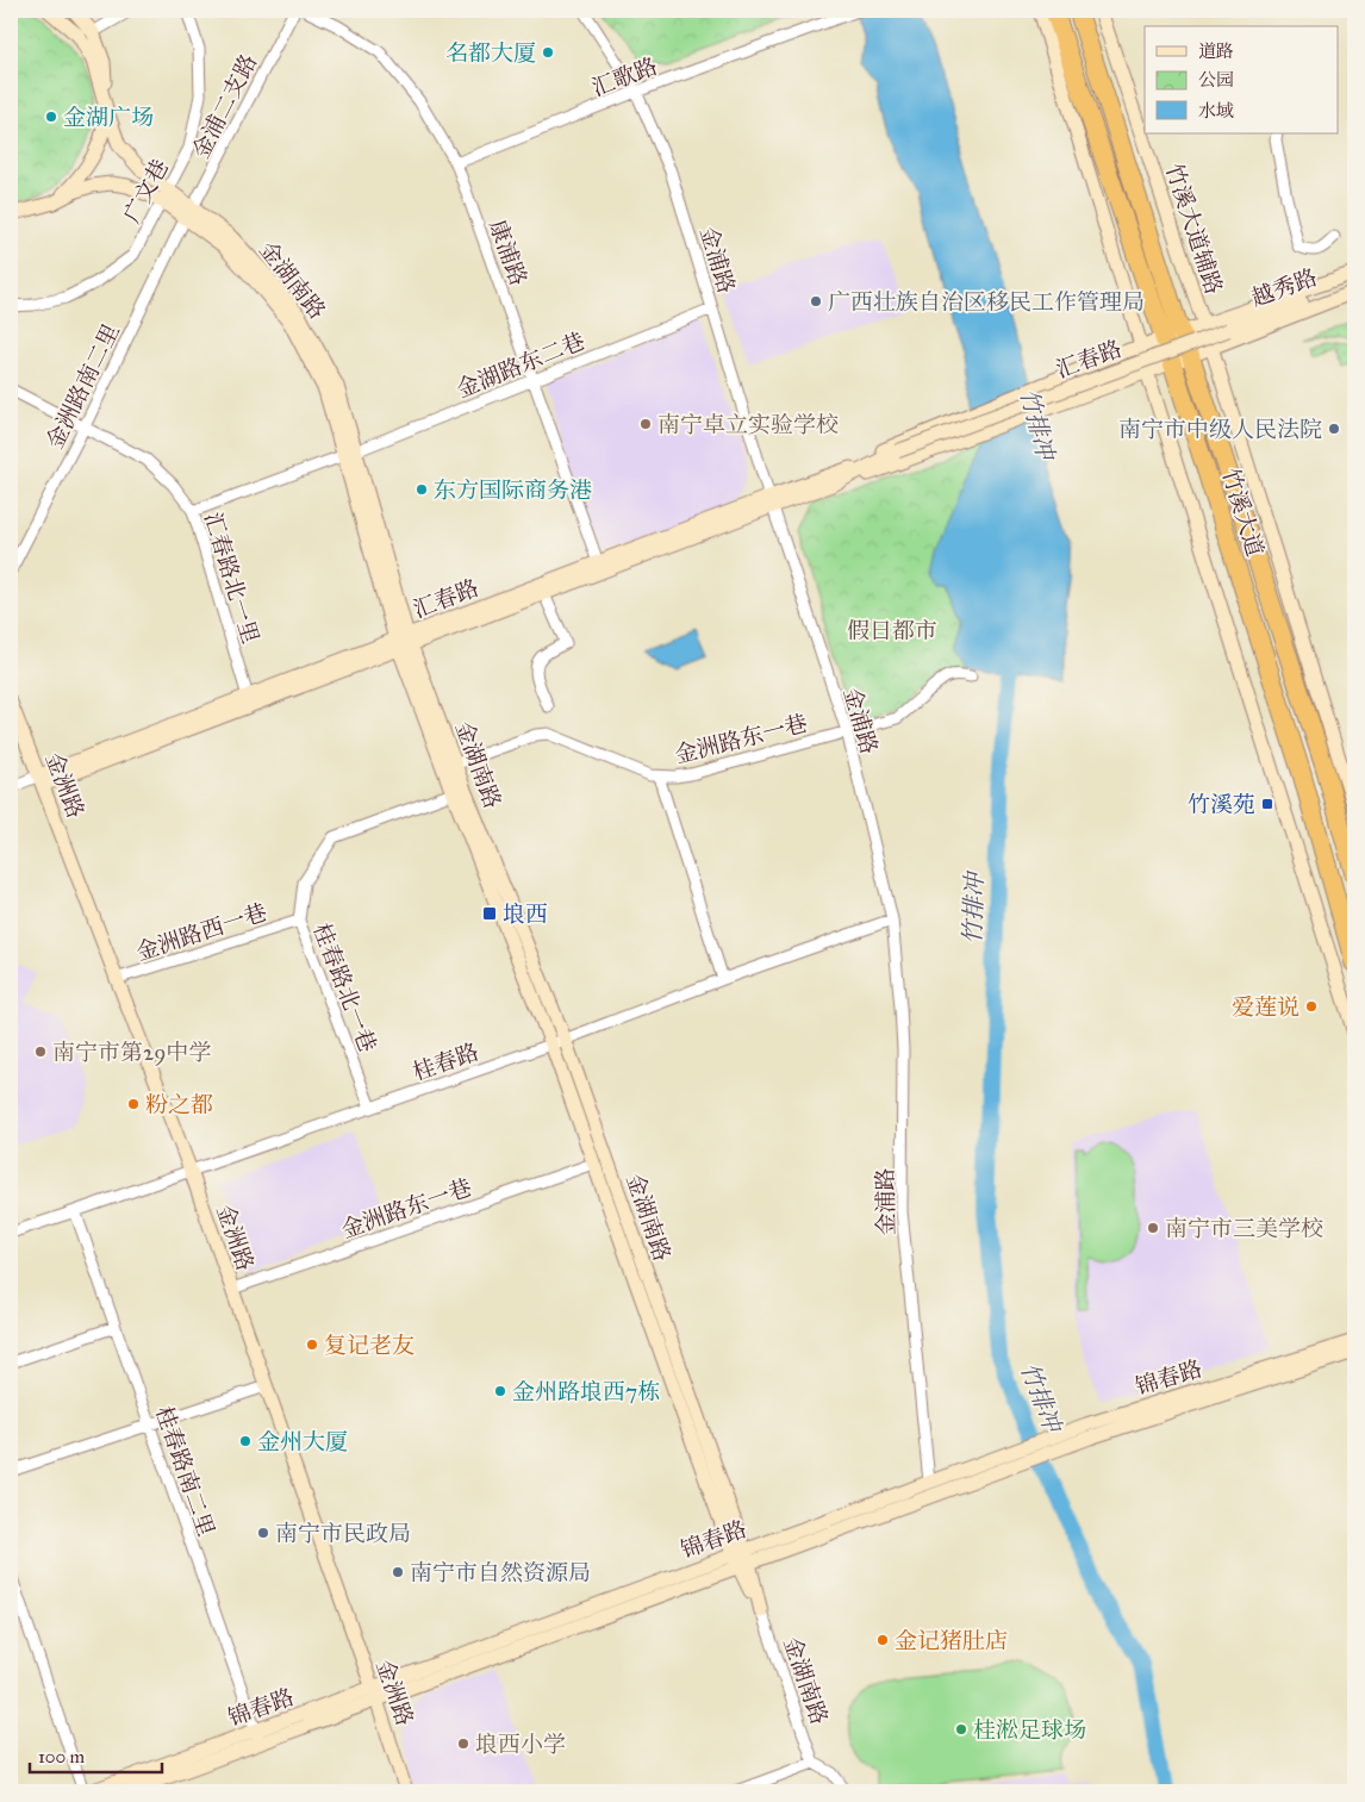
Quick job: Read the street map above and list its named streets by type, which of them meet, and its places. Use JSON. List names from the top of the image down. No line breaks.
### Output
{"streets":{"highway":["竹溪大道"],"main road":["竹溪大道辅路","金湖南路","越秀路","汇春路","金洲路","锦春路"],"street":["汇歌路","金浦二支路","广文巷","康浦路","金浦路","金湖路东二巷","金洲路南二里","汇春路北一里","金洲路东一巷","金洲路西一巷","桂春路北一巷","桂春路","桂春路南二里"]},"crossings":[["汇歌路","康浦路"],["汇歌路","金浦路"],["金浦二支路","金湖南路"],["金浦二支路","金洲路南二里"],["广文巷","金湖南路"],["康浦路","汇春路"],["康浦路","金湖路东二巷"],["金浦路","汇春路"],["金浦路","金湖路东二巷"],["金浦路","金洲路东一巷"],["金浦路","桂春路"],["金浦路","锦春路"],["金湖南路","汇春路"],["金湖南路","金湖路东二巷"],["金湖南路","金洲路南二里"],["金湖南路","金洲路东一巷"],["金湖南路","桂春路北一巷"],["金湖南路","桂春路"],["金湖南路","锦春路"],["越秀路","汇春路"],["汇春路","汇春路北一里"],["汇春路","金洲路"],["金湖路东二巷","汇春路北一里"],["金洲路南二里","汇春路北一里"],["金洲路东一巷","金洲路"],["金洲路","金洲路西一巷"],["金洲路","桂春路"],["金洲路","锦春路"],["金洲路西一巷","桂春路北一巷"],["桂春路北一巷","桂春路"],["桂春路","桂春路南二里"],["锦春路","桂春路南二里"]],"water":["竹排冲"],"parks":["假日都市"],"places":{"other":["名都大厦","金湖广场","广西壮族自治区移民工作管理局","南宁卓立实验学校","南宁市中级人民法院","东方国际商务港","爱莲说","南宁市第29中学","粉之都","南宁市三美学校","复记老友","金州路埌西7栋","金州大厦","南宁市民政局","南宁市自然资源局","金记猪肚店","桂淞足球场","埌西小学"],"transit":["竹溪苑","埌西"]},"legend":["道路","公园","水域"],"scale_bar":"100 m"}
